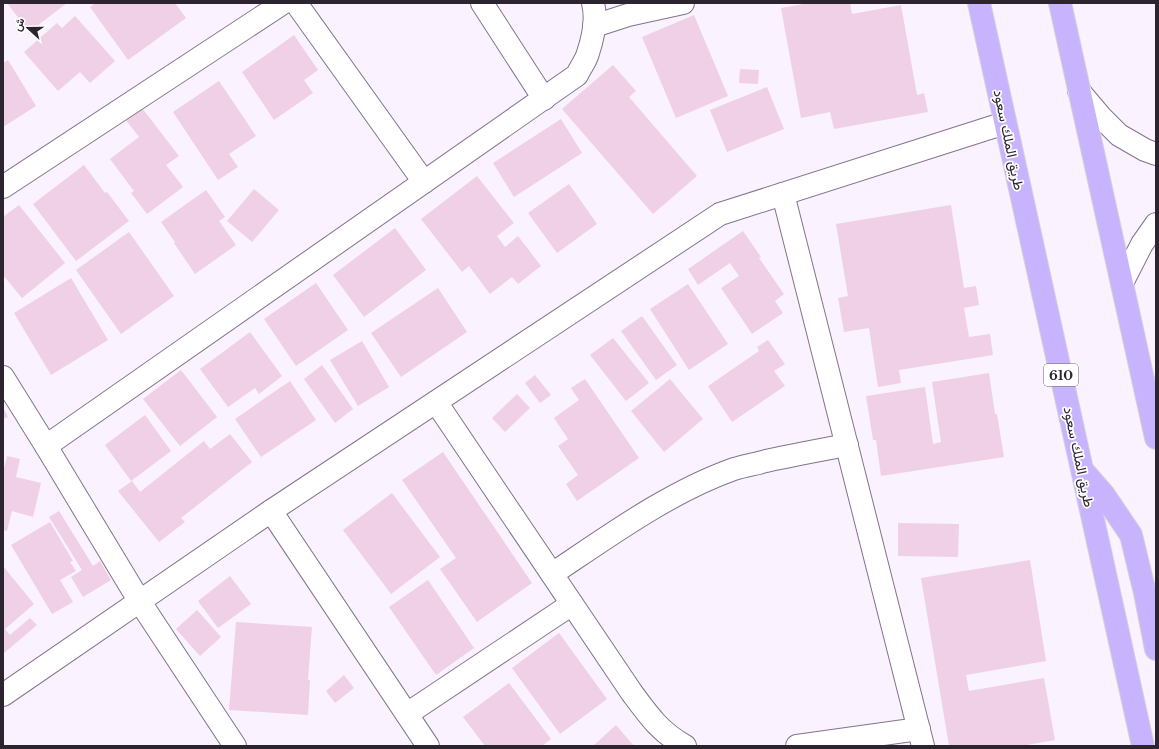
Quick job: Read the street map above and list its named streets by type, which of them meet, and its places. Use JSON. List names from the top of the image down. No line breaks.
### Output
{"streets":{"main road":["طريق الملك سعود","610"]},"north":"left"}
